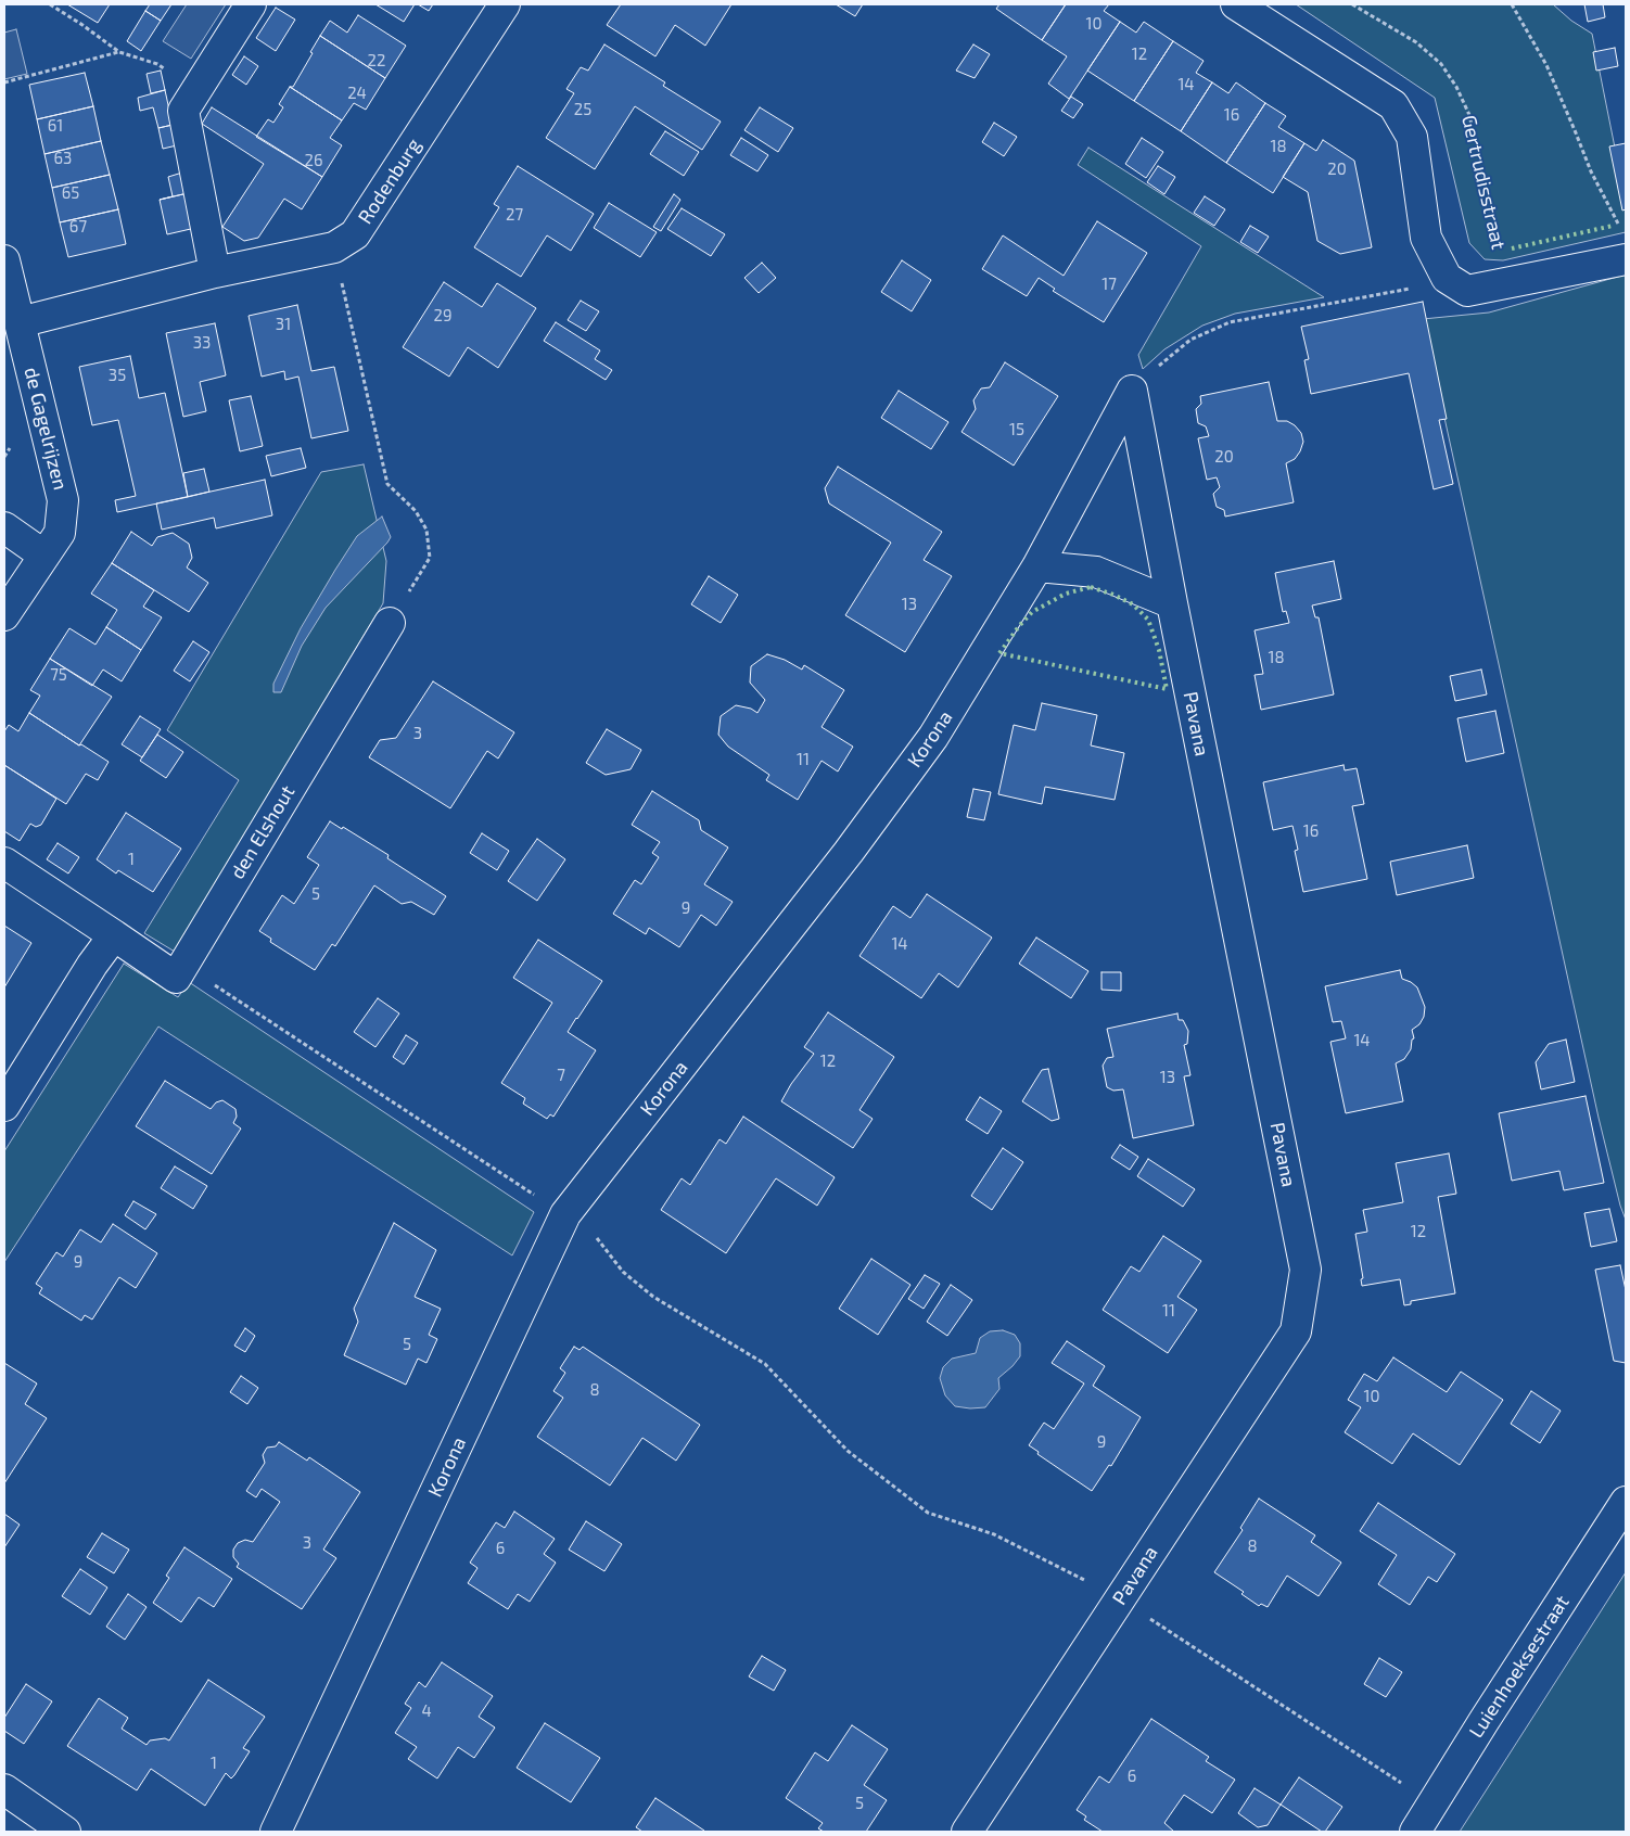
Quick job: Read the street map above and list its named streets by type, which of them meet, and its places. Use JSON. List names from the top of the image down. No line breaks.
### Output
{"streets":{"street":["Rodenburg","de Gagelrijzen","Pavana","Korona","den Elshout","Luienhoeksestraat"],"path":["Gertrudisstraat"]},"crossings":[["Rodenburg","de Gagelrijzen"],["Pavana","Korona"]],"house_numbers":["10","12","22","14","24","25","16","61","18","63","26","20","65","27","67","17","29","31","33","35","15","20","13","18","75","3","11","16","1","5","9","14","14","12","7","13","12","9","11","5","8","10","9","3","8","6","4","1","6","5"]}
